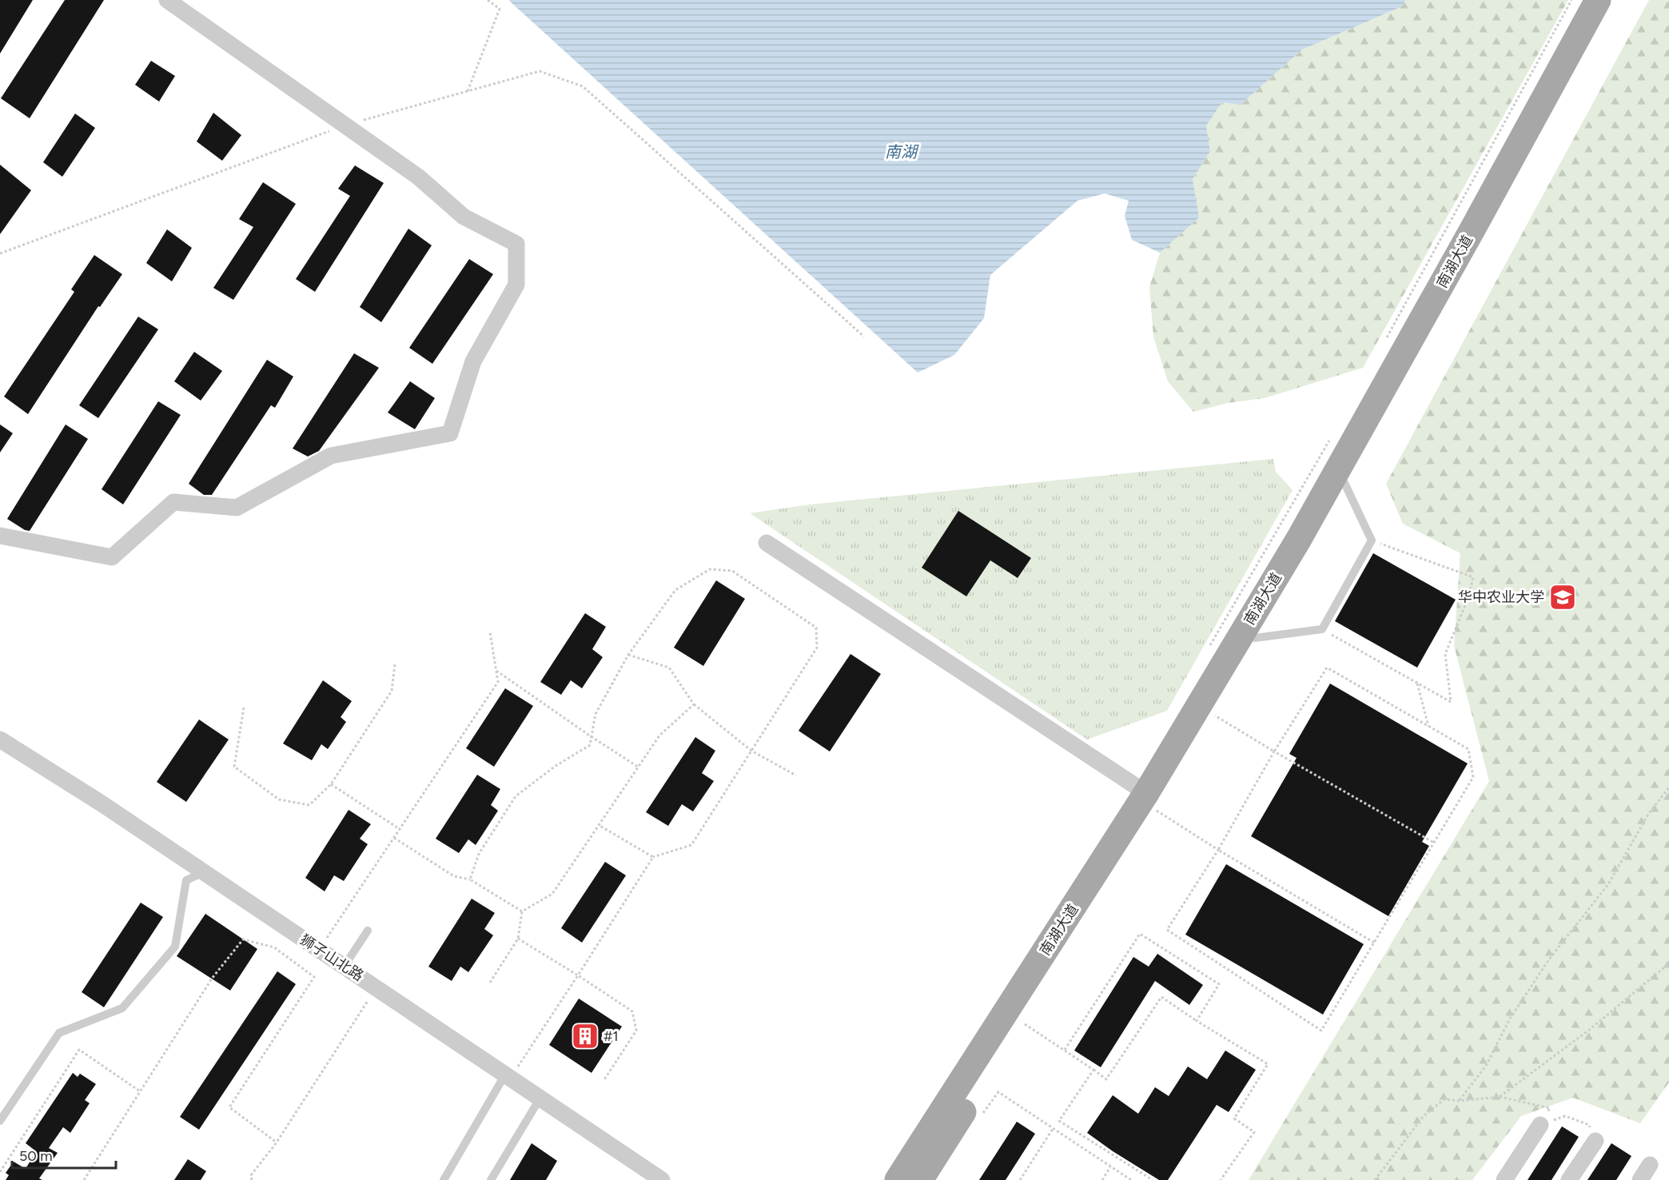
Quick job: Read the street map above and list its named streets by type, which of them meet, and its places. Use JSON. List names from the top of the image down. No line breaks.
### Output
{"streets":{"main road":["南湖大道"],"street":["狮子山北路"]},"water":["南湖"],"places":{"school or university":["华中农业大学"],"building":["#1"]},"scale_bar":"50 m"}
